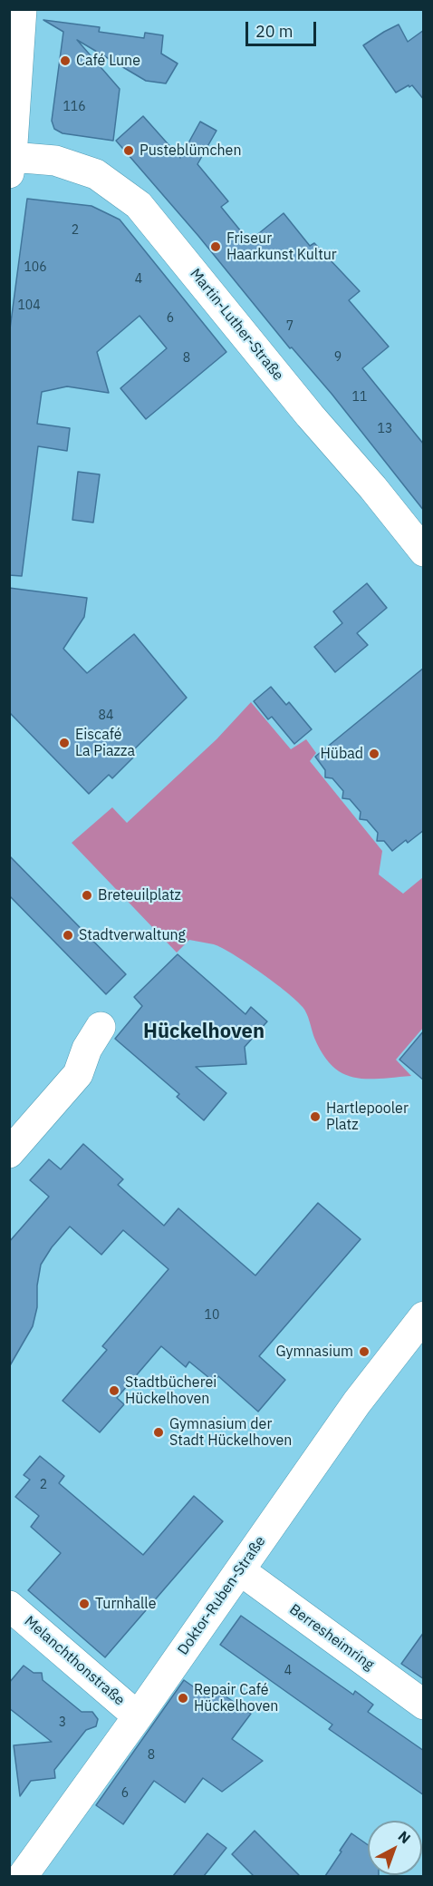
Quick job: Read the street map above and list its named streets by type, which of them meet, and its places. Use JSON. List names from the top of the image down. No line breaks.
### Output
{"streets":{"street":["Martin-Luther-Straße","Doktor-Ruben-Straße","Berresheimring","Melanchthonstraße"]},"crossings":[["Doktor-Ruben-Straße","Berresheimring"],["Doktor-Ruben-Straße","Melanchthonstraße"]],"districts":["Hückelhoven"],"places":["Café Lune","Pusteblümchen","Friseur Haarkunst Kultur","Eiscafé La Piazza","Hübad","Breteuilplatz","Stadtverwaltung","Hartlepooler Platz","Gymnasium","Stadtbücherei Hückelhoven","Gymnasium der Stadt Hückelhoven","Turnhalle","Repair Café Hückelhoven"],"house_numbers":["116","2","106","4","104","6","7","9","8","11","13","84","10","2","4","3","8","6"],"scale_bar":"20 m","north":"top right"}
